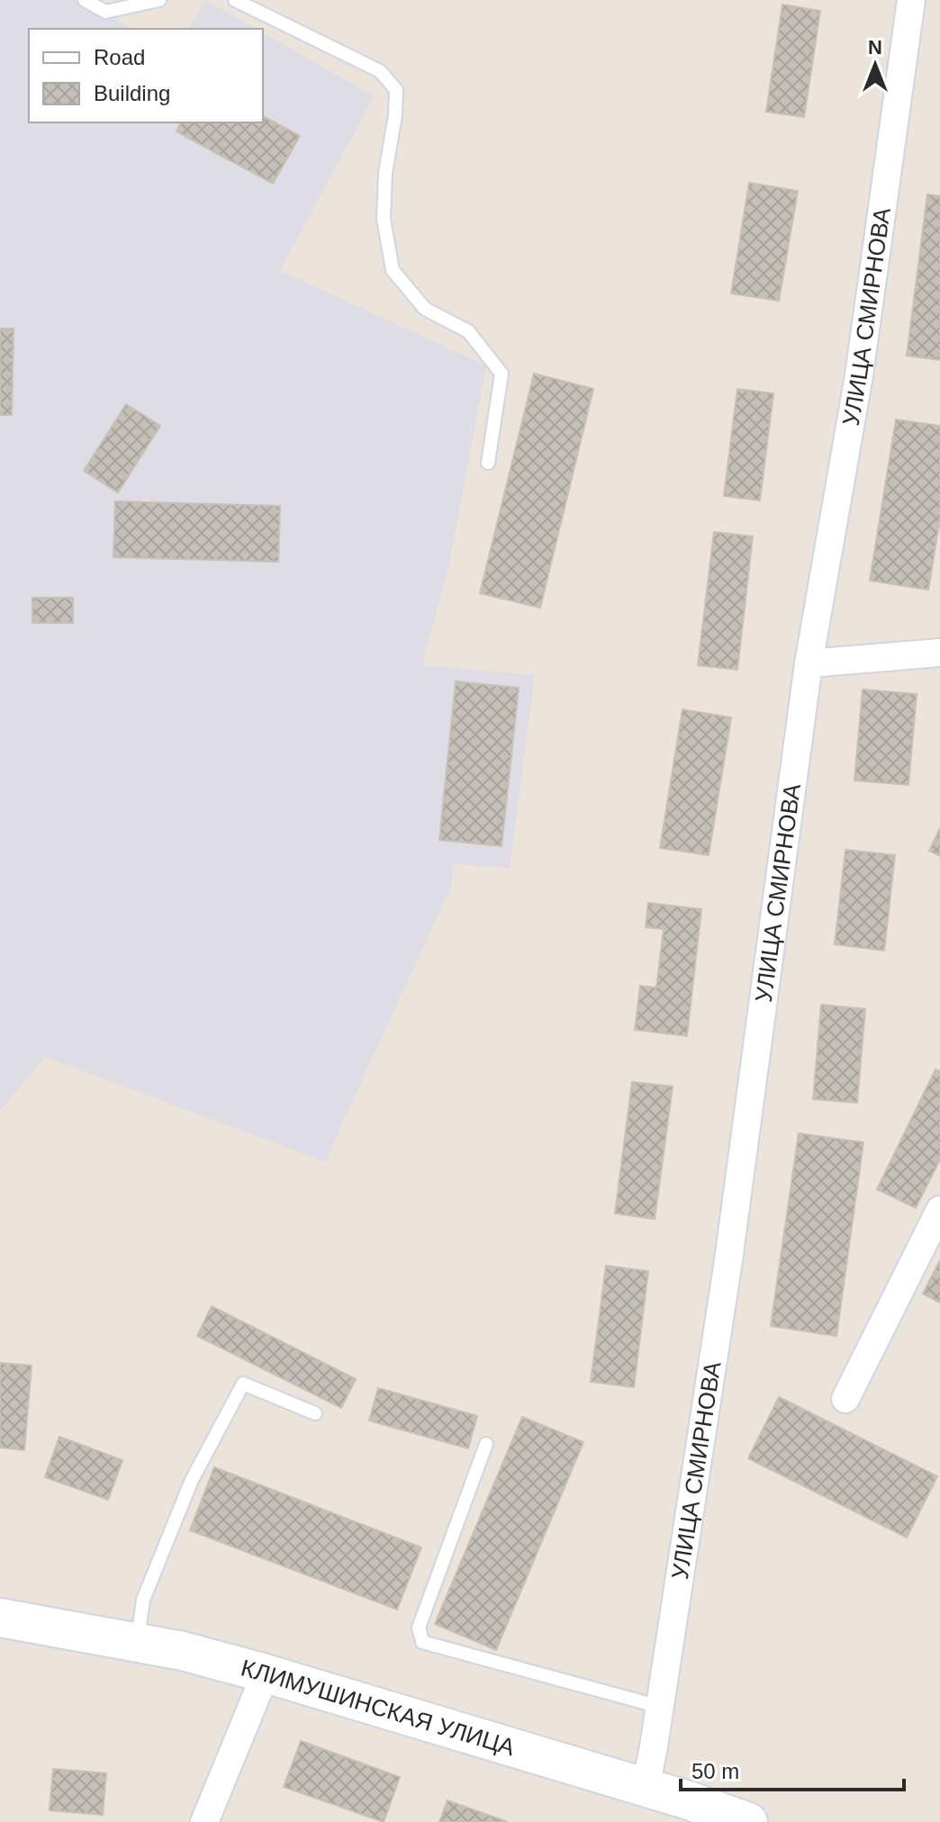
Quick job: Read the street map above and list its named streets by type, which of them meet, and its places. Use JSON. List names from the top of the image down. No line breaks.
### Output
{"streets":{"street":["УЛИЦА СМИРНОВА","КЛИМУШИНСКАЯ УЛИЦА"]},"crossings":[["УЛИЦА СМИРНОВА","КЛИМУШИНСКАЯ УЛИЦА"]],"legend":["Road","Building"],"scale_bar":"50 m","north":"top"}
